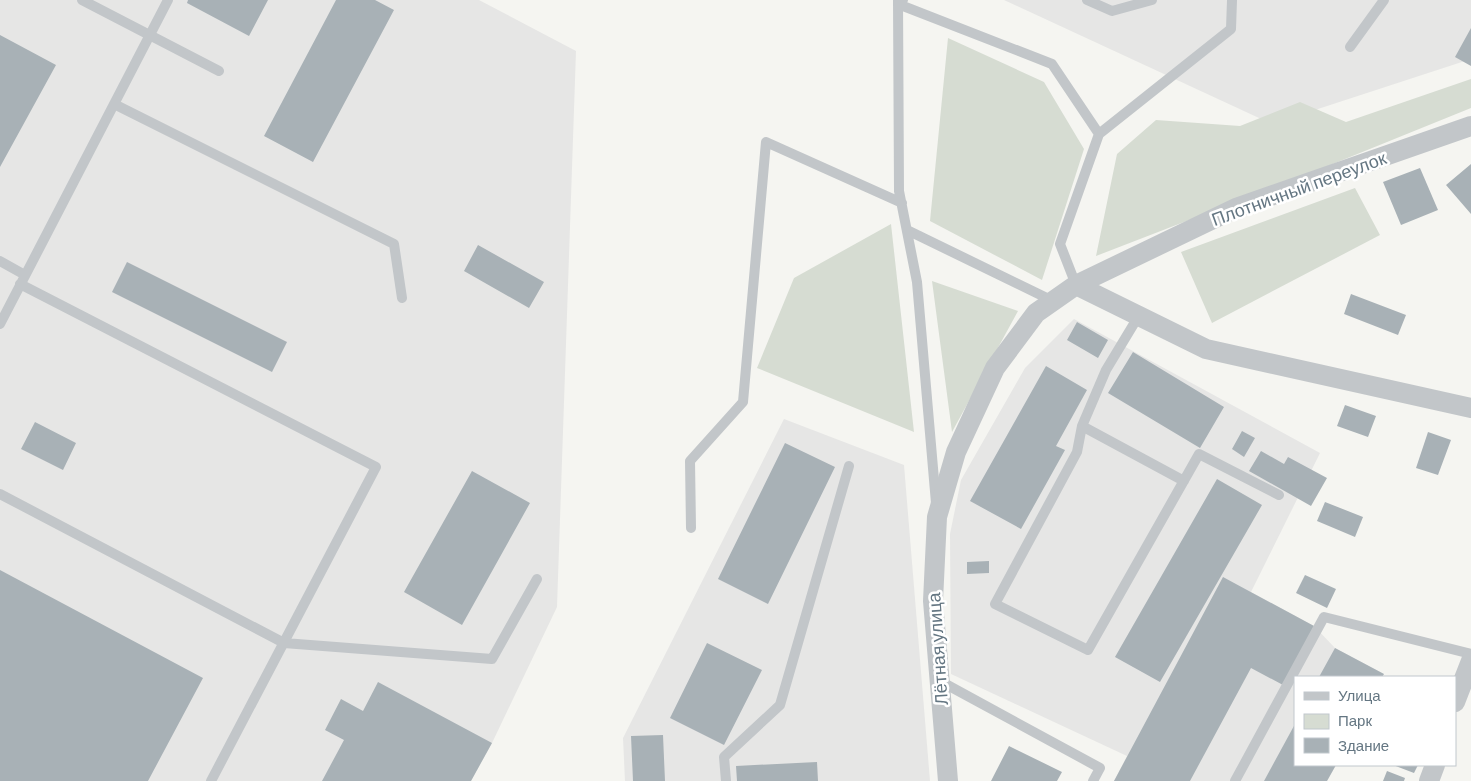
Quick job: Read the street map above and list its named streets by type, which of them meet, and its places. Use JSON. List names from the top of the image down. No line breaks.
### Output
{"streets":{"street":["Плотничный переулок","Лётная улица"]},"crossings":[["Плотничный переулок","Лётная улица"]],"legend":["Улица","Парк","Здание"]}
